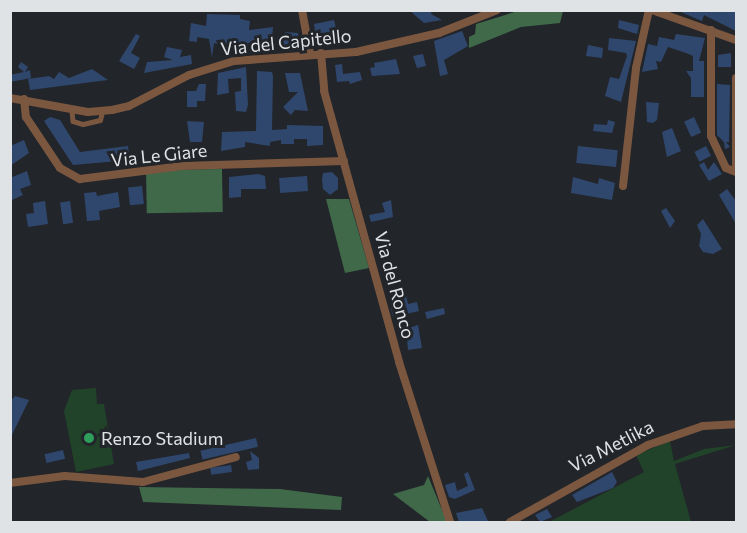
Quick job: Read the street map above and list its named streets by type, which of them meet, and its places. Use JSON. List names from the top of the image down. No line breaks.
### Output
{"streets":{"street":["Via del Capitello","Via Le Giare","Via del Ronco","Via Metlika"]},"crossings":[["Via del Capitello","Via Le Giare"],["Via del Capitello","Via del Ronco"],["Via Le Giare","Via del Ronco"]],"places":["Renzo Stadium"]}
